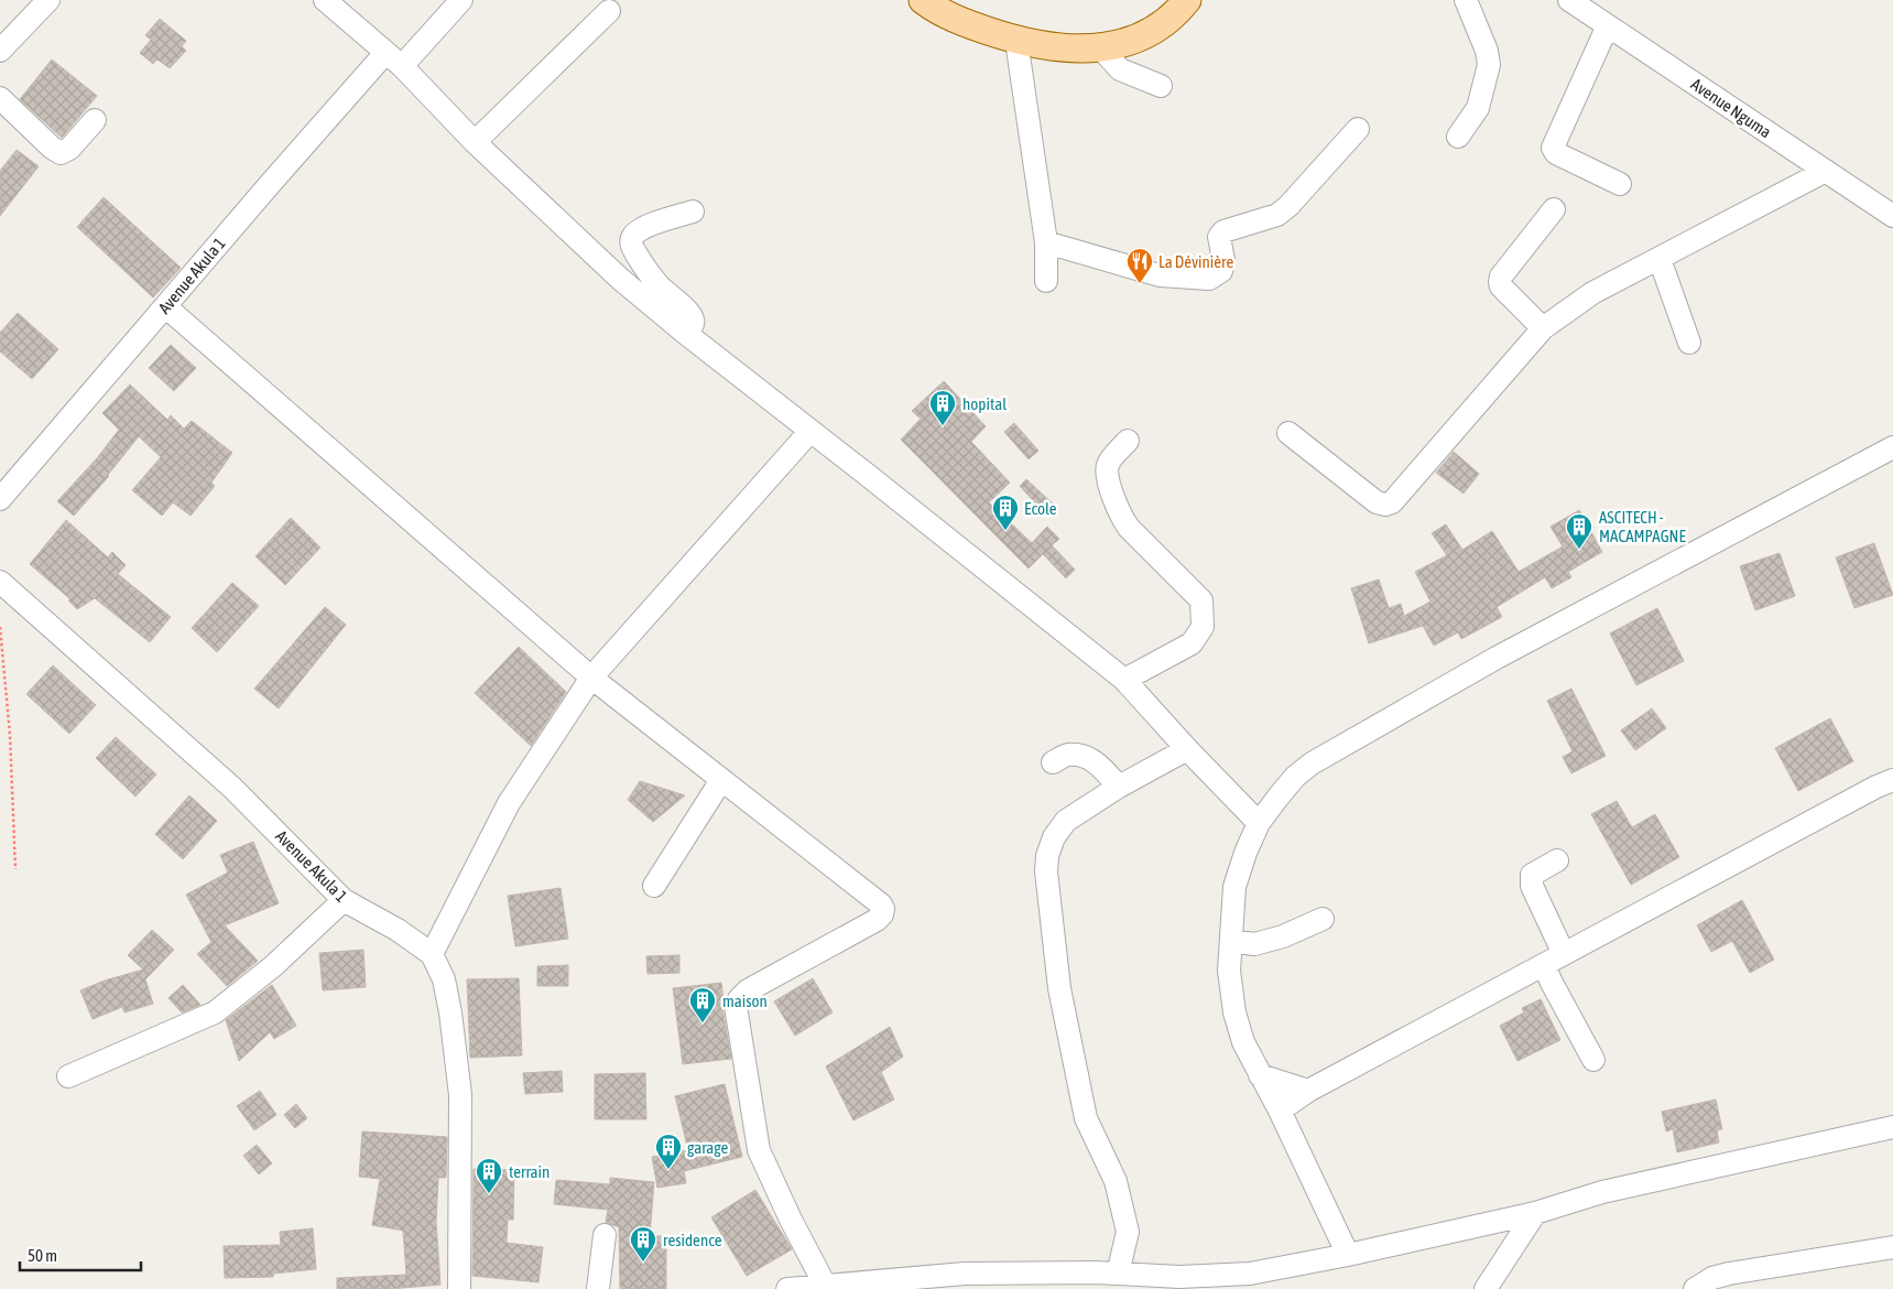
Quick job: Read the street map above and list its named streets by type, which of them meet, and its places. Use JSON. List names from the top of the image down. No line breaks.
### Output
{"streets":{"street":["Avenue Nguma","Avenue Akula 1"]},"places":{"restaurant":["La Dévinière"],"building":["hopital","Ecole","ASCITECH - MACAMPAGNE","maison","garage","terrain","residence"]},"scale_bar":"50 m"}
